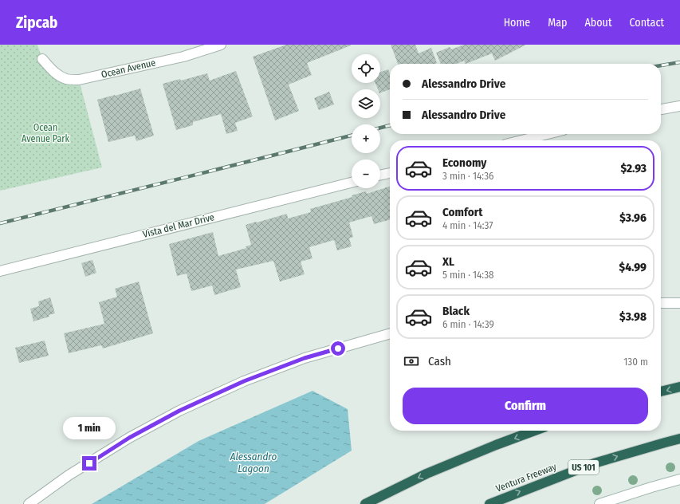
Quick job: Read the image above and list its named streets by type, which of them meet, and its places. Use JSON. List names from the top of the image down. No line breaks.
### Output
{"streets":{"highway":["US 101","Ventura Freeway"],"street":["Ocean Avenue","Vista del Mar Drive"]},"water":["Alessandro Lagoon"],"parks":["Ocean Avenue Park"],"page":{"header":"Zipcab","nav":["Home","Map","About","Contact"],"map_buttons":["+","−"],"banner":["Alessandro Drive","Alessandro Drive"],"list":[{"name":"Economy","note":"3 min · 14:36","value":"$2.93"},{"name":"Comfort","note":"4 min · 14:37","value":"$3.96"},{"name":"XL","note":"5 min · 14:38","value":"$4.99"},{"name":"Black","note":"6 min · 14:39","value":"$3.98"}],"pay":["Cash","130 m"],"buttons":"Confirm","bubble":"1 min"}}
